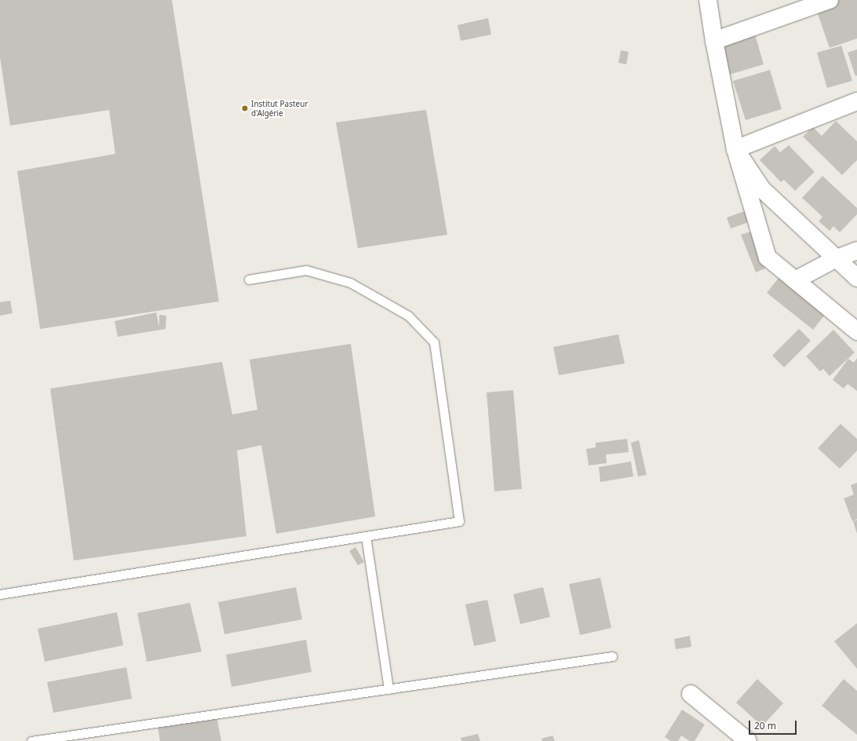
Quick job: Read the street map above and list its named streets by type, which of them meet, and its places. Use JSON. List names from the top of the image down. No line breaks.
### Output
{"places":["Institut Pasteur d'Algérie"],"scale_bar":"20 m"}
